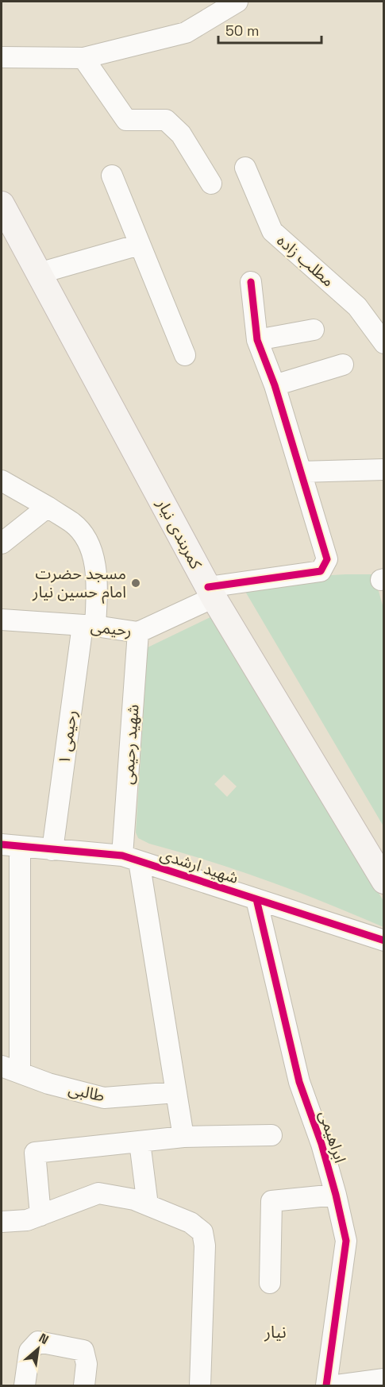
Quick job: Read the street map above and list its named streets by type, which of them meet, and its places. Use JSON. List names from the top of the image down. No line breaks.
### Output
{"streets":{"main road":["کمربندی نیار"],"street":["مطلب زاده","رحیمی","رحیمی ۱","شهید رحیمی","شهید ارشدی","طالبی","ابراهیمی"]},"crossings":[["کمربندی نیار","رحیمی"],["رحیمی","رحیمی ۱"],["رحیمی","شهید رحیمی"],["رحیمی ۱","شهید ارشدی"],["شهید رحیمی","شهید ارشدی"],["شهید رحیمی","طالبی"],["شهید ارشدی","ابراهیمی"]],"districts":["نیار"],"places":["مسجد حضرت امام حسین نیار"],"scale_bar":"50 m","north":"top right"}
